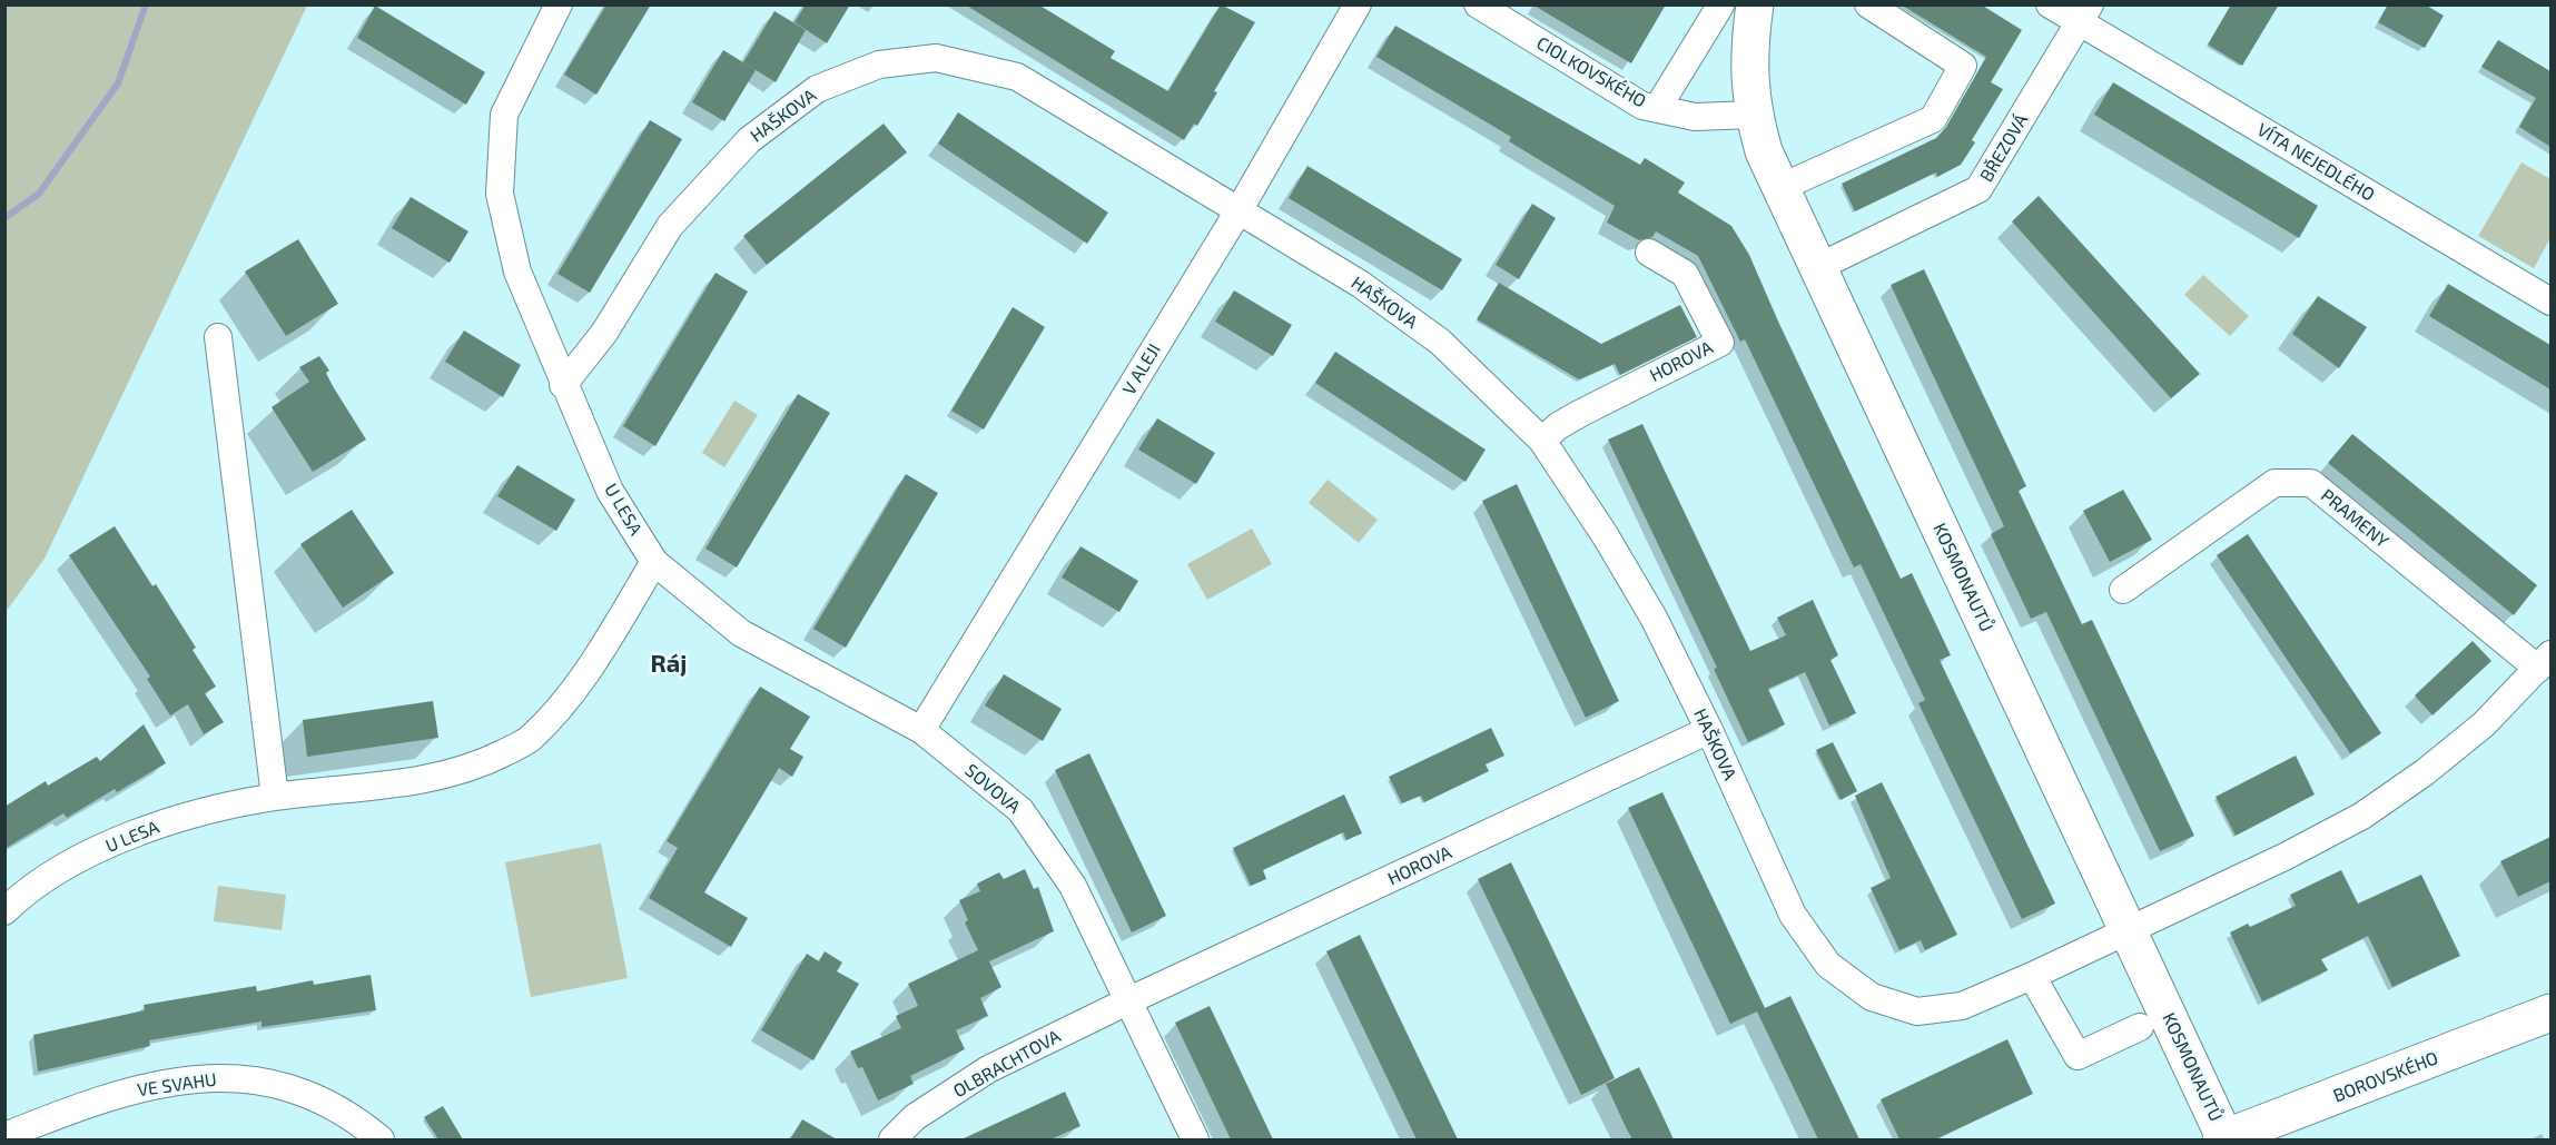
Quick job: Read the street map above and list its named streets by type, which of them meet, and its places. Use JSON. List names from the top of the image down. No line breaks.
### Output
{"streets":{"street":["CIOLKOVSKÉHO","HAŠKOVA","BŘEZOVÁ","VÍTA NEJEDLÉHO","HOROVA","V ALEJI","U LESA","PRAMENY","KOSMONAUTŮ","SOVOVA","OLBRACHTOVA","BOROVSKÉHO","VE SVAHU"]},"crossings":[["CIOLKOVSKÉHO","KOSMONAUTŮ"],["HAŠKOVA","HOROVA"],["HAŠKOVA","V ALEJI"],["HAŠKOVA","U LESA"],["HAŠKOVA","PRAMENY"],["HAŠKOVA","KOSMONAUTŮ"],["BŘEZOVÁ","VÍTA NEJEDLÉHO"],["BŘEZOVÁ","KOSMONAUTŮ"],["HOROVA","SOVOVA"],["HOROVA","OLBRACHTOVA"],["V ALEJI","SOVOVA"],["U LESA","SOVOVA"],["PRAMENY","KOSMONAUTŮ"],["KOSMONAUTŮ","BOROVSKÉHO"],["SOVOVA","OLBRACHTOVA"]],"districts":["Ráj"]}
